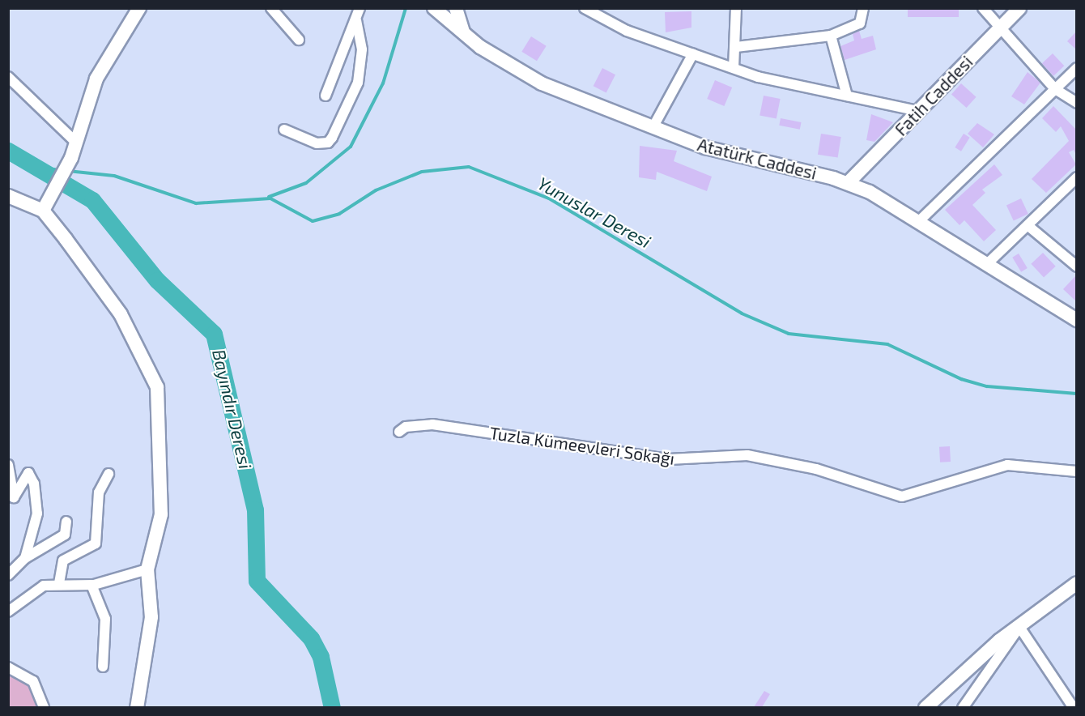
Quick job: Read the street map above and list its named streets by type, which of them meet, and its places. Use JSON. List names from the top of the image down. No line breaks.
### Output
{"streets":{"street":["Fatih Caddesi","Atatürk Caddesi","Tuzla Kümeevleri Sokağı"]},"crossings":[["Fatih Caddesi","Atatürk Caddesi"]],"water":["Yunuslar Deresi","Bayındır Deresi"]}
